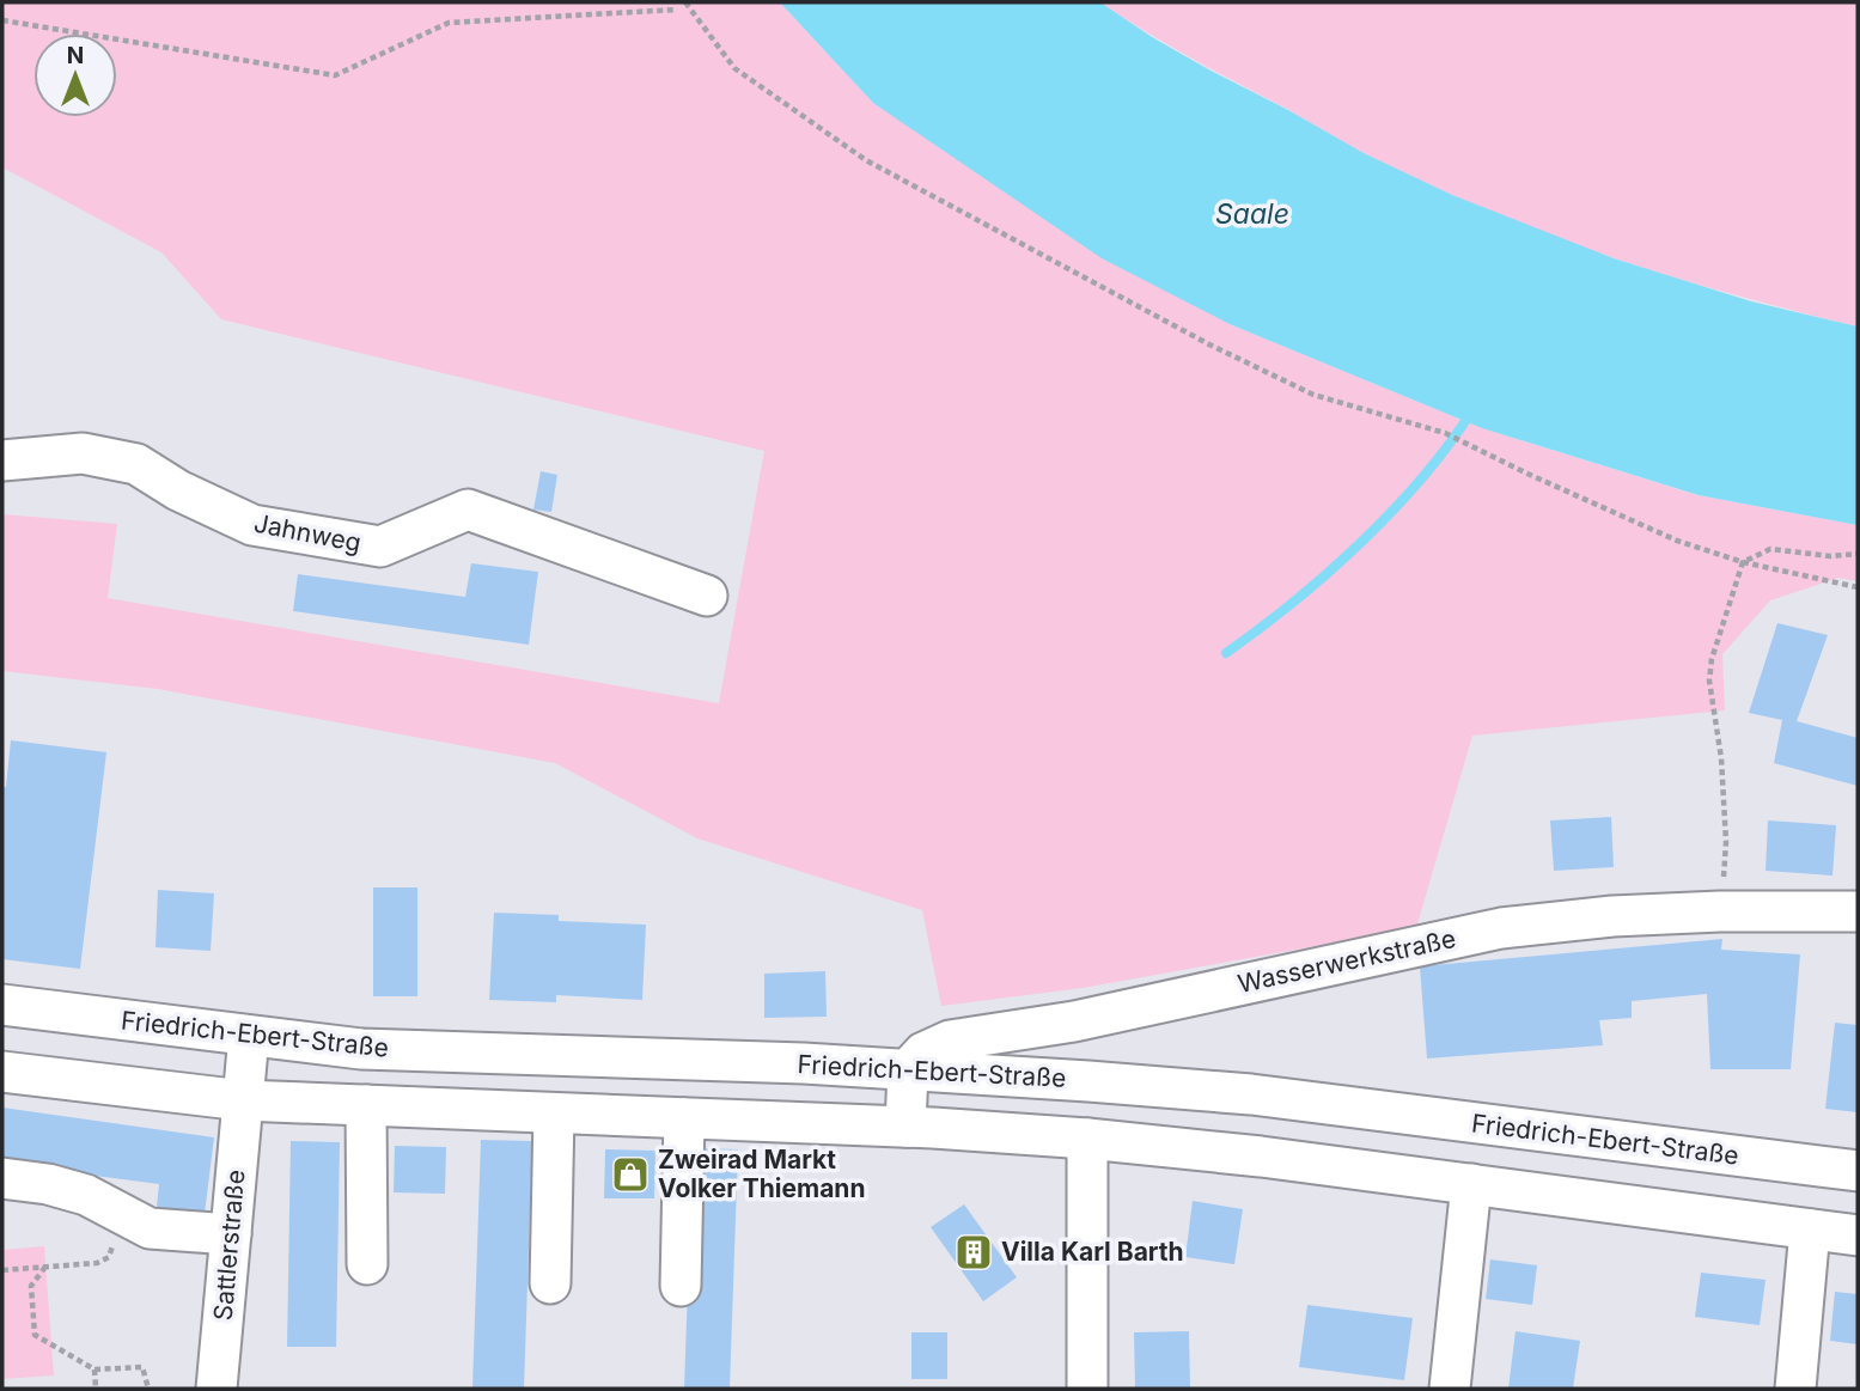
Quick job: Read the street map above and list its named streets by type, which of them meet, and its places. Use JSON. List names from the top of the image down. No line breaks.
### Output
{"streets":{"street":["Jahnweg","Wasserwerkstraße","Friedrich-Ebert-Straße","Sattlerstraße"]},"crossings":[["Wasserwerkstraße","Friedrich-Ebert-Straße"],["Friedrich-Ebert-Straße","Sattlerstraße"]],"water":["Saale"],"places":{"shop":["Zweirad Markt Volker Thiemann"],"building":["Villa Karl Barth"]},"north":"top"}
